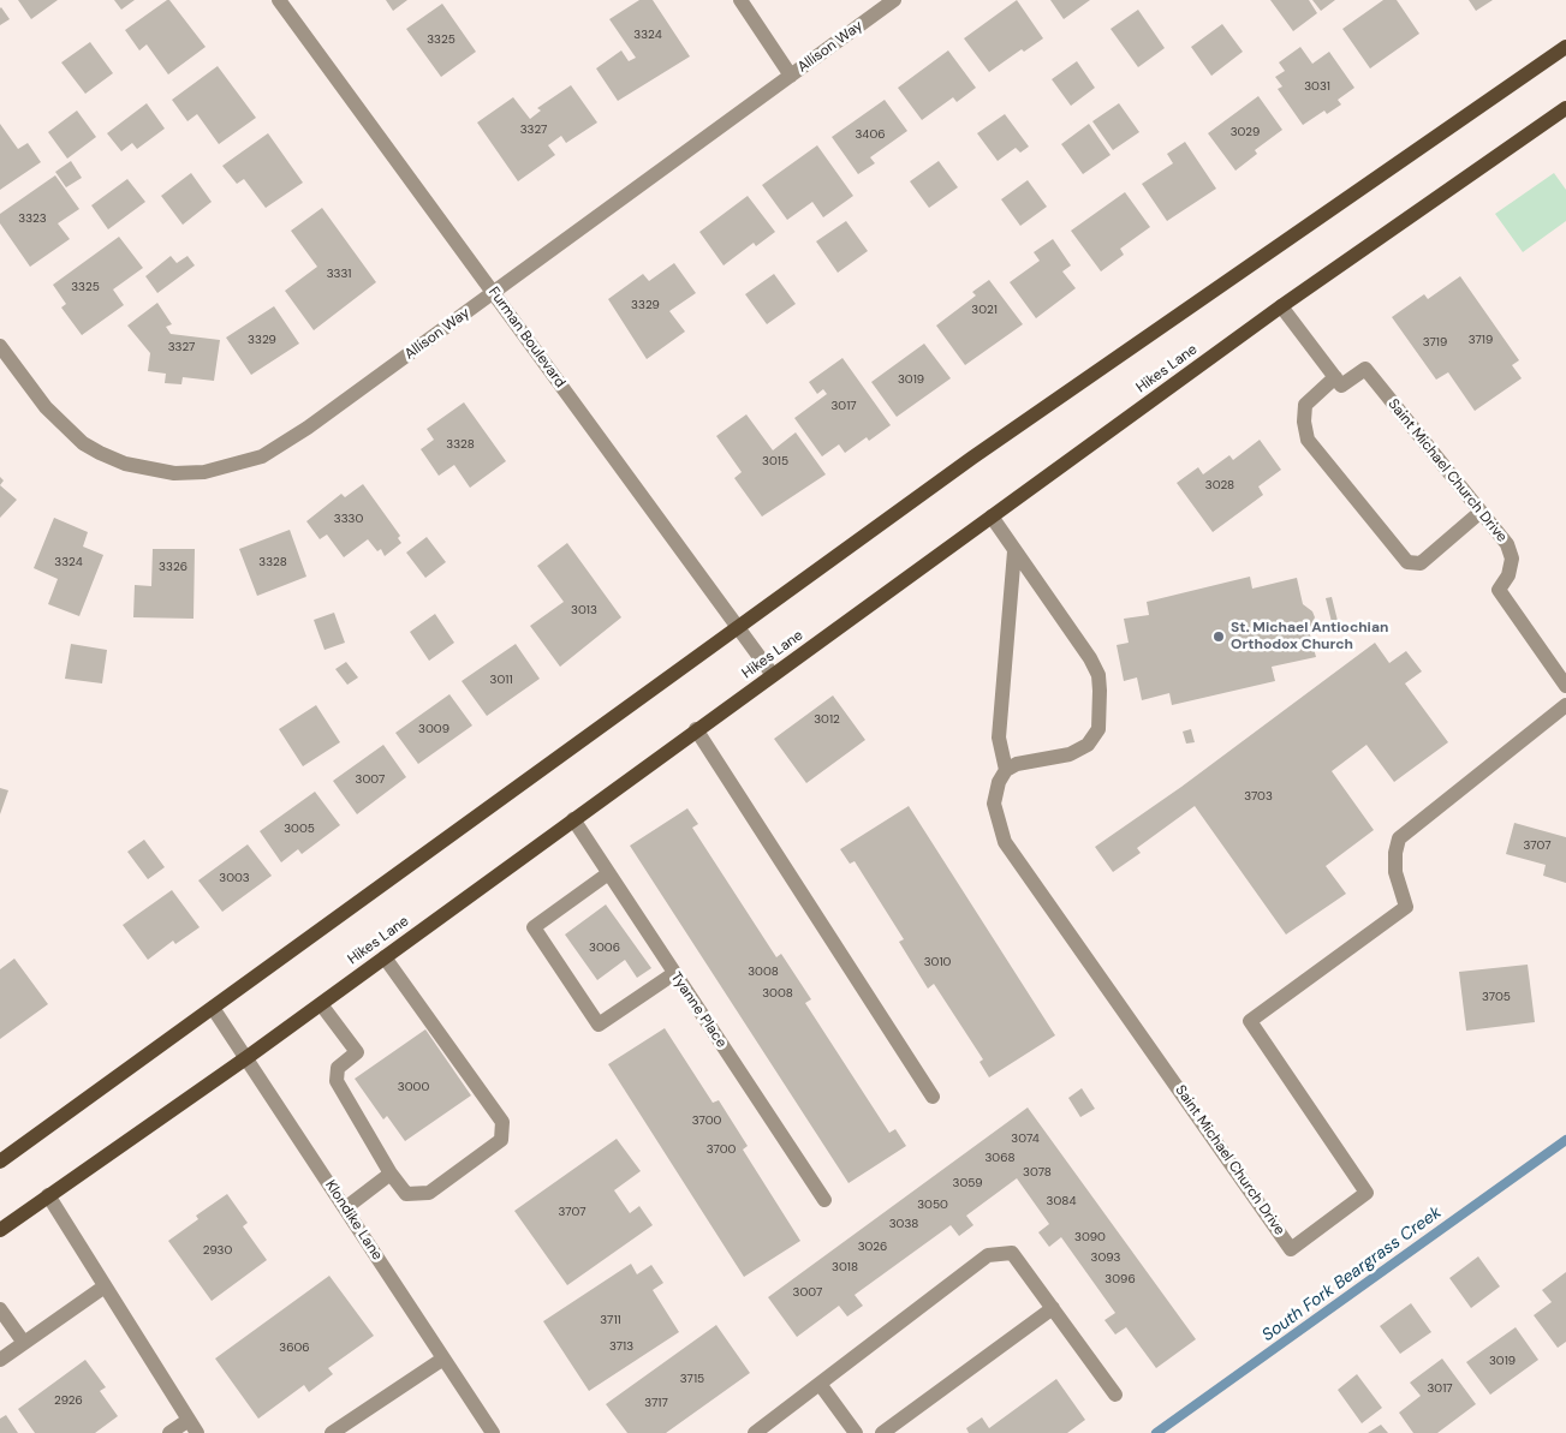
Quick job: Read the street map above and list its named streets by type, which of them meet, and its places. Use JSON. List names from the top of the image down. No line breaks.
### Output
{"streets":{"main road":["Hikes Lane"],"street":["Allison Way","Furman Boulevard","Saint Michael Church Drive","Tyanne Place","Klondike Lane"]},"crossings":[["Allison Way","Furman Boulevard"],["Furman Boulevard","Hikes Lane"],["Hikes Lane","Tyanne Place"],["Hikes Lane","Klondike Lane"]],"water":["South Fork Beargrass Creek"],"places":["St. Michael Antiochian Orthodox Church"],"house_numbers":["3324","3325","3031","3327","3029","3406","3323","3331","3325","3329","3021","3329","3719","3719","3327","3019","3017","3328","3015","3028","3330","3324","3328","3326","3013","3011","3012","3009","3007","3703","3005","3707","3003","3006","3010","3008","3008","3705","3000","3700","3074","3700","3068","3078","3059","3084","3050","3707","3038","3090","3026","2930","3093","3018","3096","3007","3711","3713","3606","3019","3715","3017","2926","3717"]}
